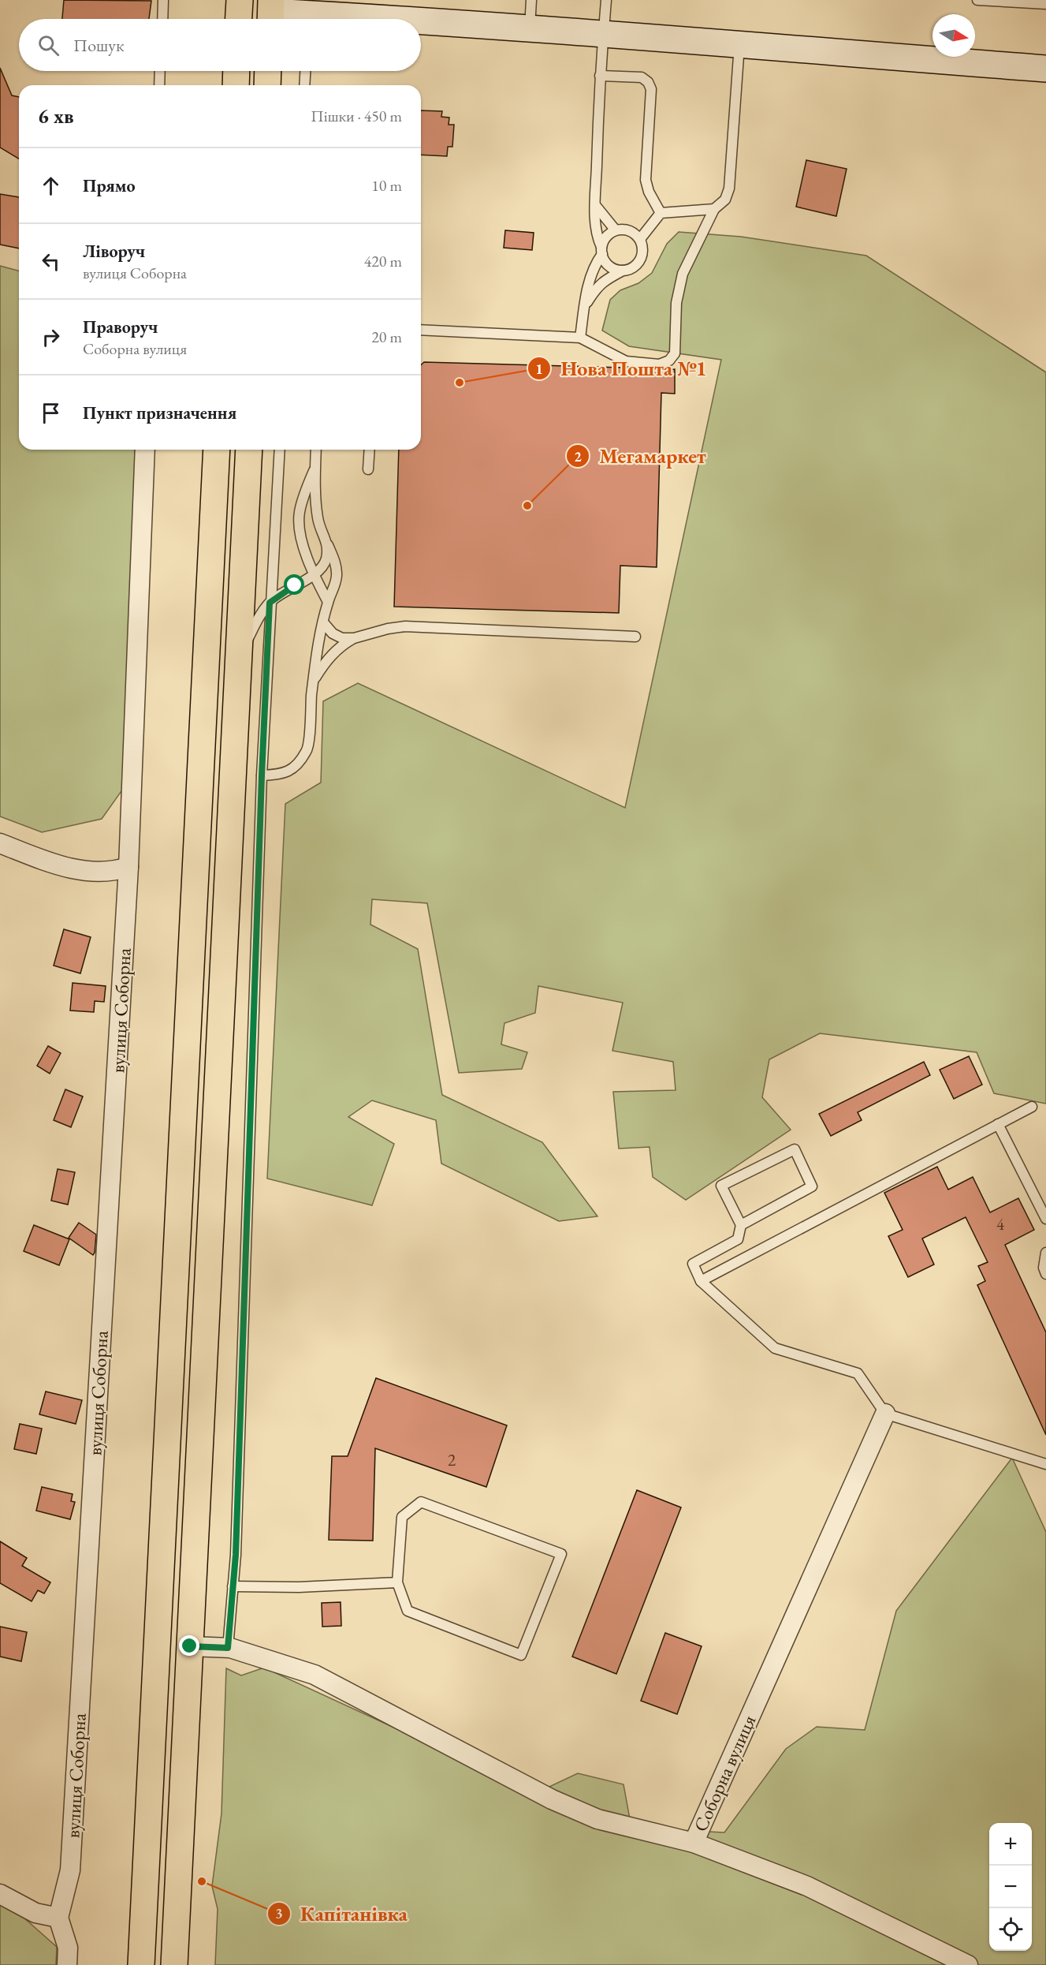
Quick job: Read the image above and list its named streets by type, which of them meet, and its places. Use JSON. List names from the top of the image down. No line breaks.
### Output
{"streets":{"street":["вулиця Соборна","Соборна вулиця"]},"places":["Нова Пошта №1","Мегамаркет","Капітанівка"],"house_numbers":["4","2"],"north":"right","page":{"search":"Пошук","heading":["6 хв","Пішки · 450 m"],"list":[["Прямо","10 m"],["Ліворуч","вулиця Соборна","420 m"],["Праворуч","Соборна вулиця","20 m"],"Пункт призначення"],"map_buttons":["+","−"]}}
